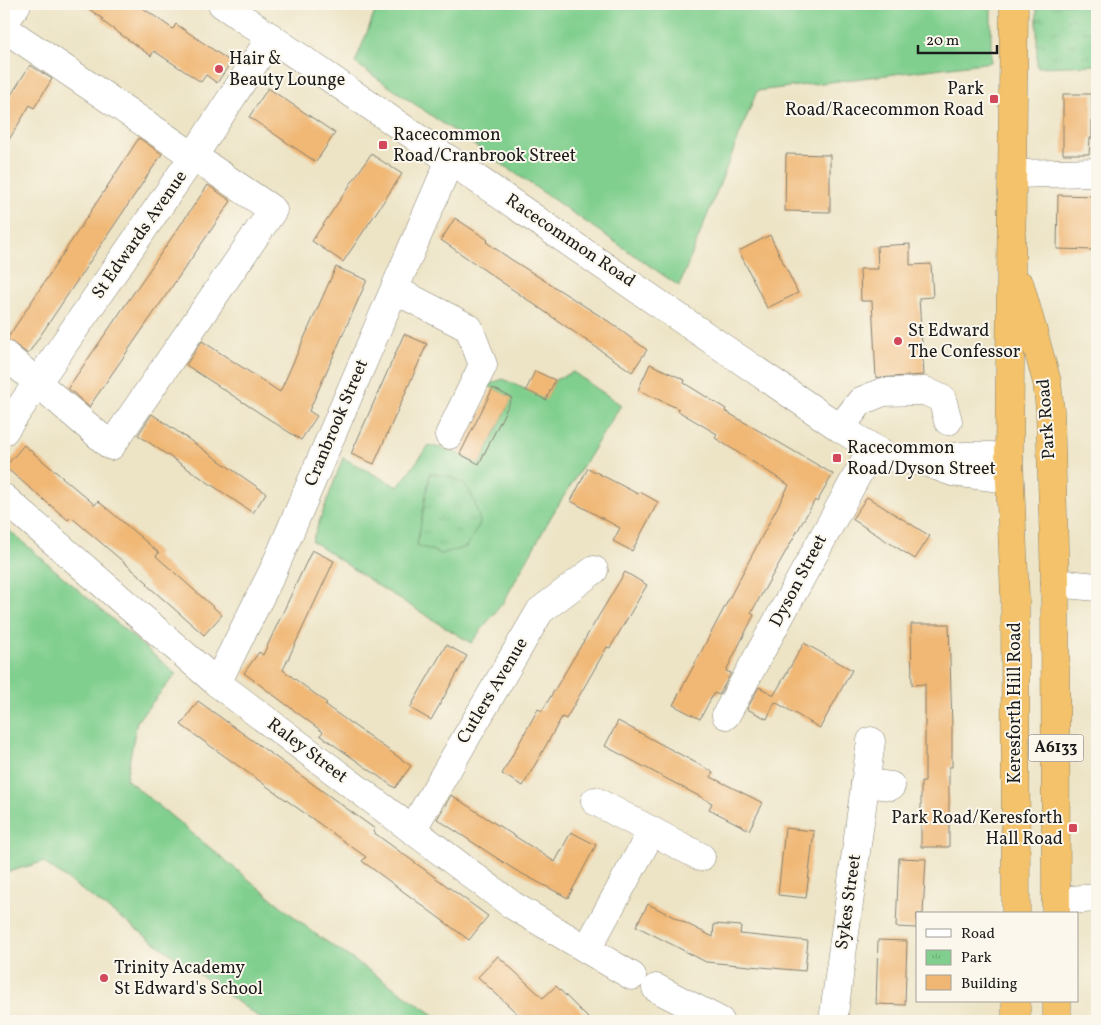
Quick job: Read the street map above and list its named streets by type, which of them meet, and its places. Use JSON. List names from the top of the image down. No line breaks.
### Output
{"streets":{"highway":["Park Road","Keresforth Hill Road","A6133"],"street":["St Edwards Avenue","Racecommon Road","Cranbrook Street","Dyson Street","Cutlers Avenue","Raley Street","Sykes Street"]},"crossings":[["St Edwards Avenue","Racecommon Road"],["Racecommon Road","Park Road"],["Racecommon Road","Cranbrook Street"],["Racecommon Road","Dyson Street"],["Park Road","Keresforth Hill Road"],["Park Road","A6133"],["Cranbrook Street","Raley Street"],["Cutlers Avenue","Raley Street"]],"places":{"other":["Hair & Beauty Lounge","St Edward The Confessor","Trinity Academy St Edward's School"],"transit":["Park Road/Racecommon Road","Racecommon Road/Cranbrook Street","Racecommon Road/Dyson Street","Park Road/Keresforth Hall Road"]},"legend":["Road","Park","Building"],"scale_bar":"20 m"}
